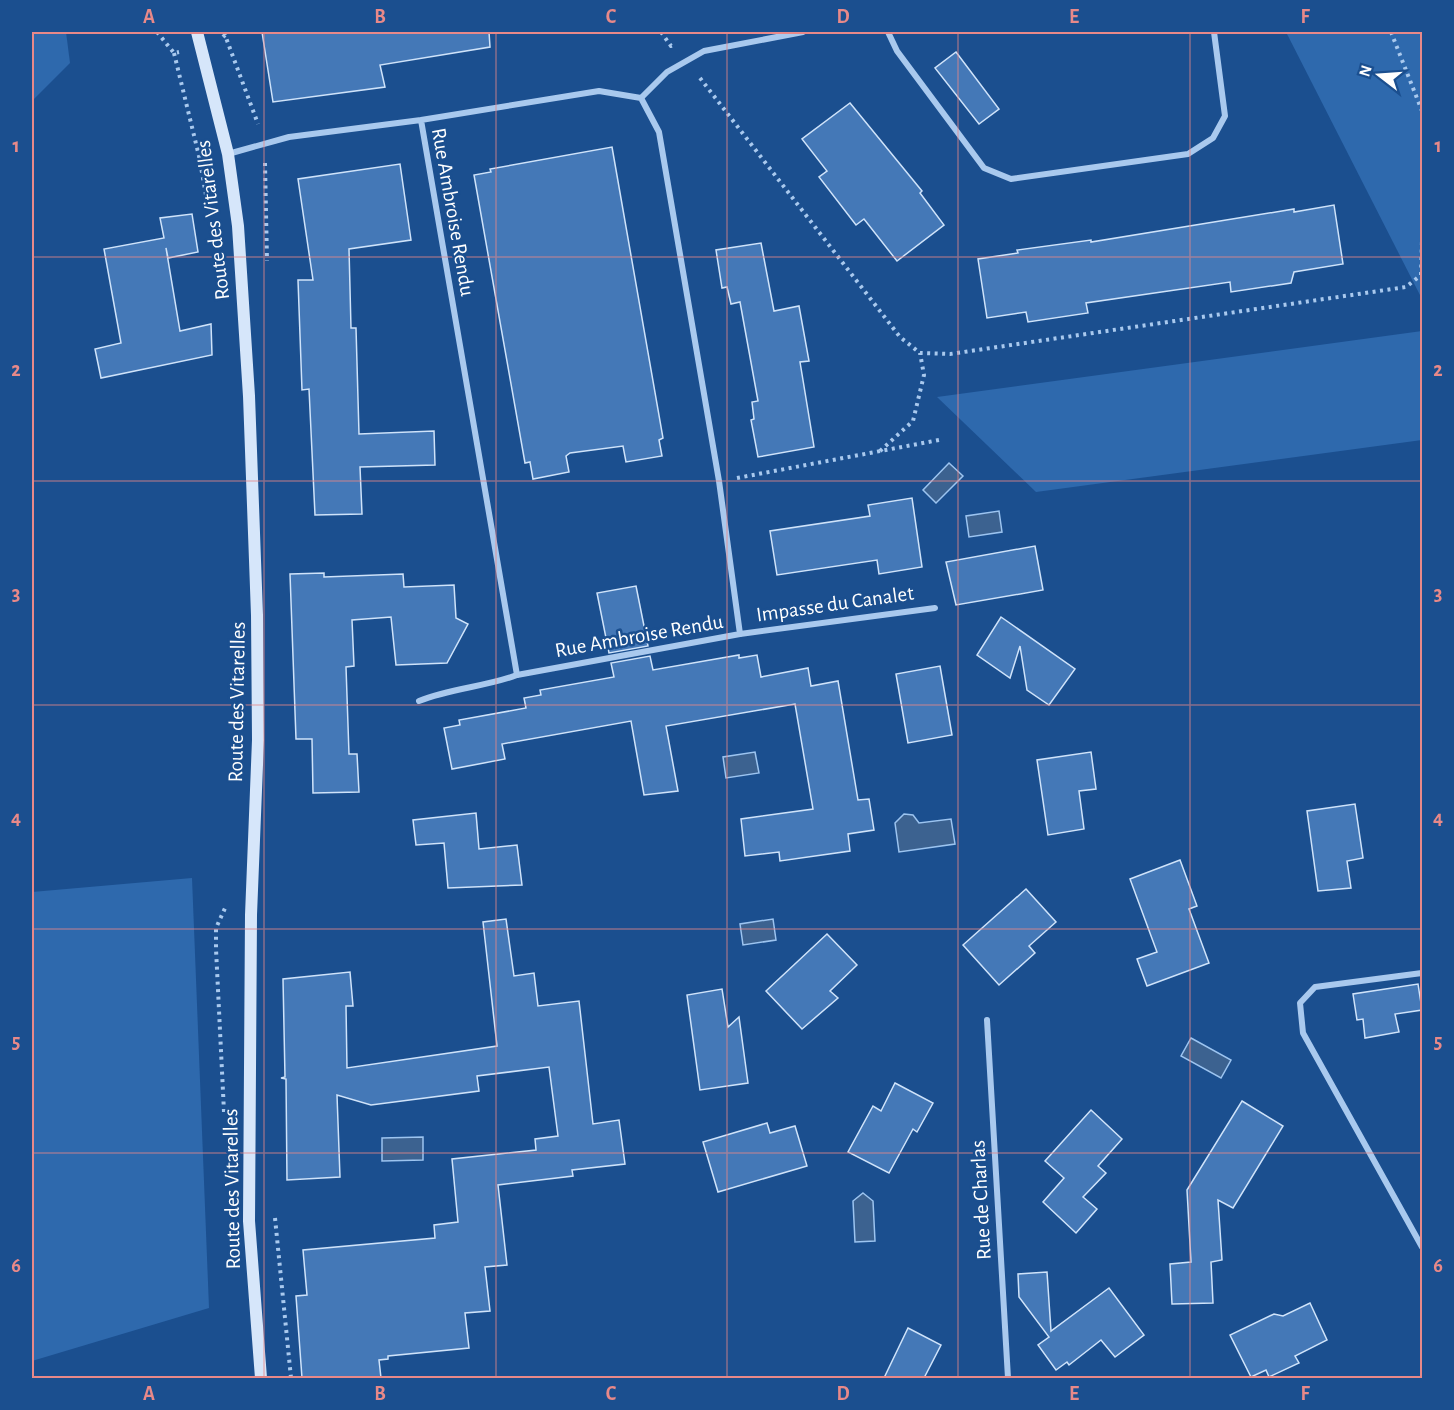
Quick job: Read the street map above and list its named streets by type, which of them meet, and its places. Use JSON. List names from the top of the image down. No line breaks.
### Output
{"streets":{"main road":["Route des Vitarelles"],"street":["Rue Ambroise Rendu","Impasse du Canalet","Rue de Charlas"]},"crossings":[["Rue Ambroise Rendu","Route des Vitarelles"],["Rue Ambroise Rendu","Impasse du Canalet"]],"north":"left","grid":{"columns":["A","B","C","D","E","F"],"rows":["1","2","3","4","5","6"]}}
